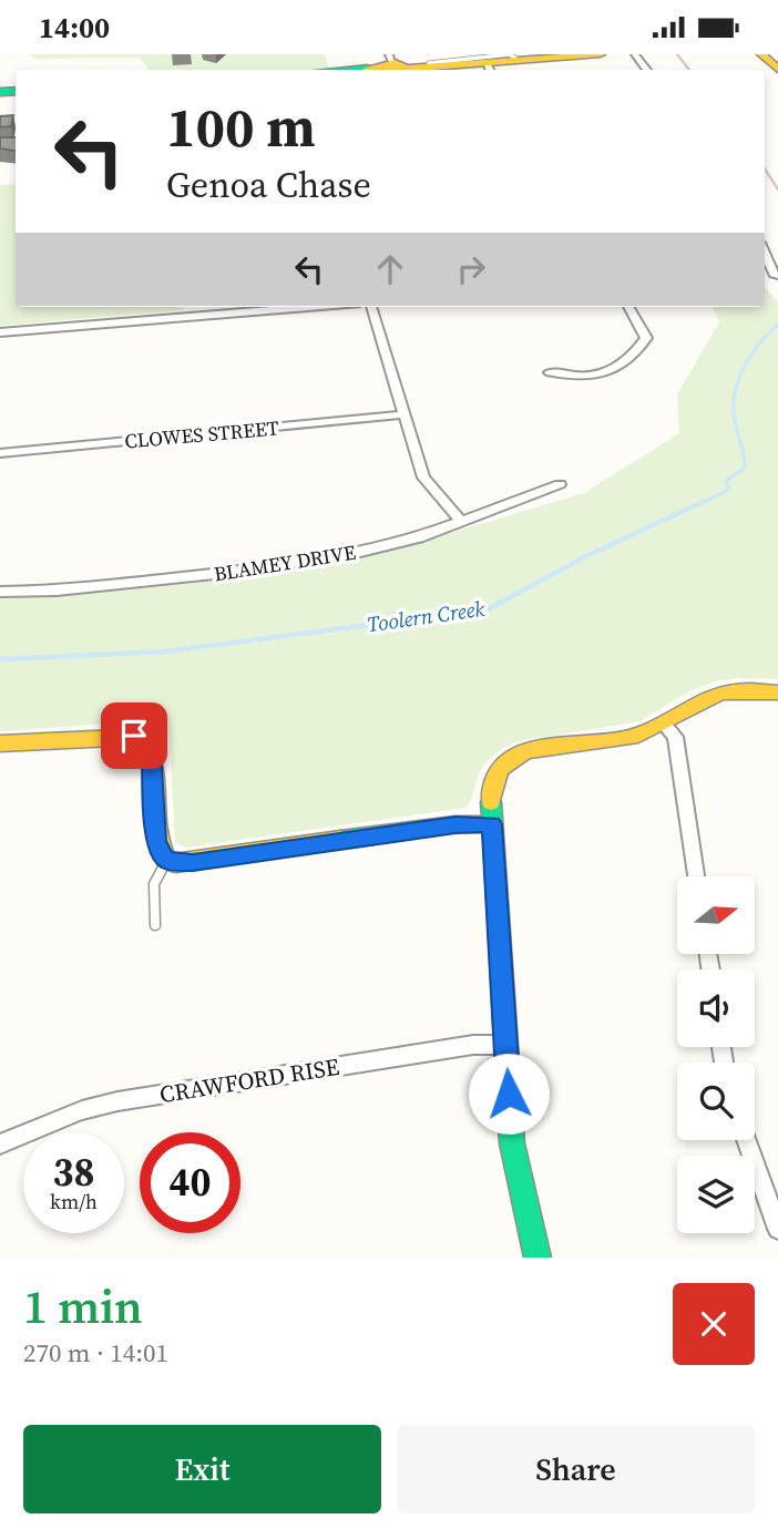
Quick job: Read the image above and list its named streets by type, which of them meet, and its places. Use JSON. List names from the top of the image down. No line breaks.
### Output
{"streets":{"street":["CLOWES STREET","BLAMEY DRIVE","CRAWFORD RISE"]},"water":["Toolern Creek"],"north":"right","page":{"status":"14:00","turn":["100 m","Genoa Chase"],"speed":"38 km/h","limit":"40","heading":["1 min","270 m · 14:01"],"buttons":["Exit","Share"]}}
